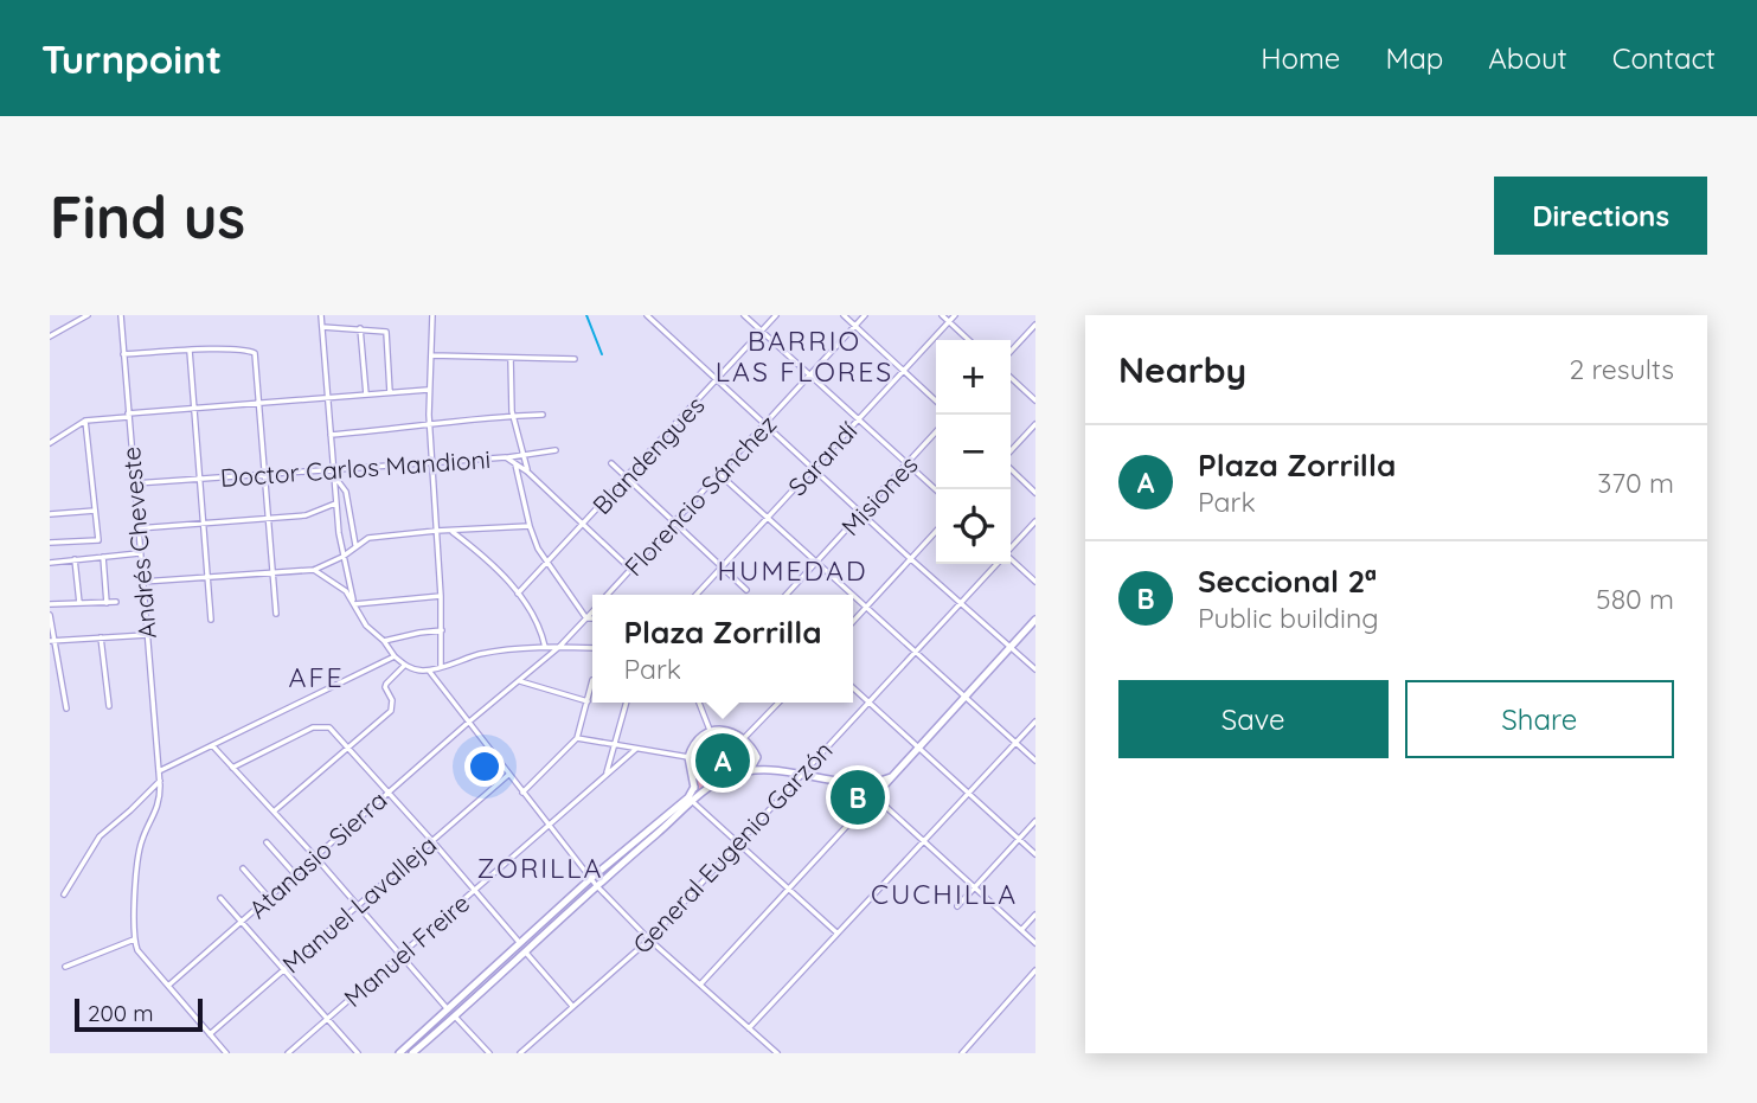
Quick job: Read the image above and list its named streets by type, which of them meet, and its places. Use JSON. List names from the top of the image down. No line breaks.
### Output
{"streets":{"street":["Blandengues","Sarandí","Doctor Carlos Mandioni","Florencio Sánchez","Misiones","Andrés Cheveste","General Eugenio Garzón","Atanasio Sierra","Manuel Lavalleja","Manuel Freire"]},"crossings":[["Blandengues","Doctor Carlos Mandioni"],["Doctor Carlos Mandioni","Florencio Sánchez"],["Doctor Carlos Mandioni","Andrés Cheveste"],["Florencio Sánchez","Atanasio Sierra"]],"districts":["BARRIO LAS FLORES","HUMEDAD","AFE","ZORILLA","CUCHILLA"],"scale_bar":"200 m","page":{"header":"Turnpoint","nav":["Home","Map","About","Contact"],"buttons":["Directions",["Save","Share"]],"title":"Find us","heading":["Nearby","2 results"],"map_buttons":["+","−"],"list":[{"mark":"A","name":"Plaza Zorrilla","note":"Park","value":"370 m"},{"mark":"B","name":"Seccional 2ª","note":"Public building","value":"580 m"}],"popup":["Plaza Zorrilla","Park"],"pins":["A","B"],"scale":"200 m"}}
